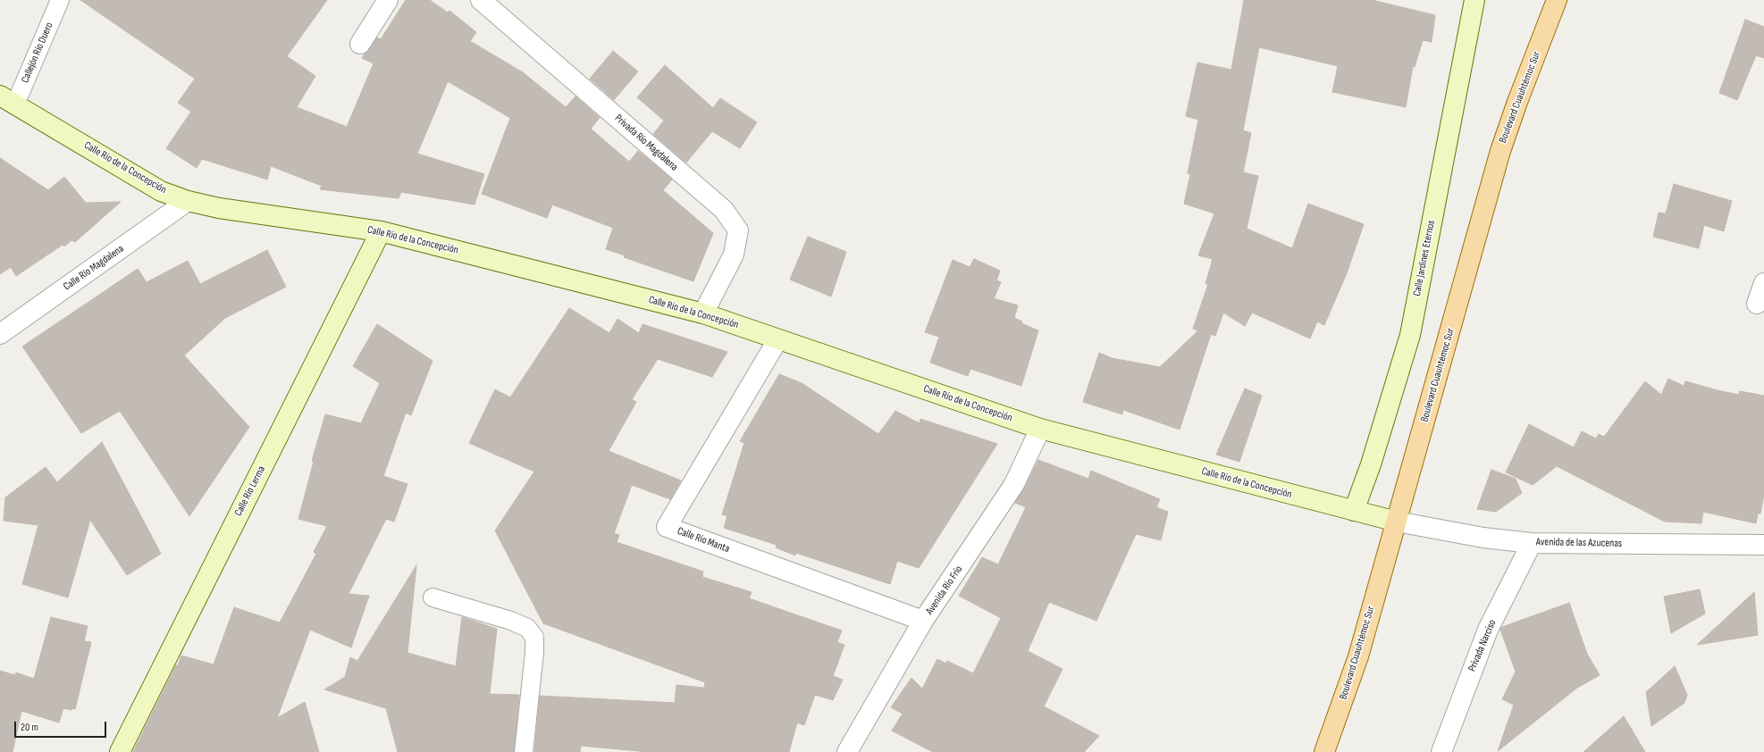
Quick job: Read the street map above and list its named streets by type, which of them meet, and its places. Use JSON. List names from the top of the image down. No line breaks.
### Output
{"streets":{"main road":["Boulevard Cuauhtémoc Sur"],"street":["Privada Río Magdalena","Calle Río de la Concepción","Calle Jardines Eternos","Calle Río Magdalena","Calle Río Lerma","Calle Río Manta","Avenida de las Azucenas","Avenida Río Frío","Privada Narcíso"],"lane":["Callejón Río Duero"]},"crossings":[["Callejón Río Duero","Calle Río de la Concepción"],["Boulevard Cuauhtémoc Sur","Calle Río de la Concepción"],["Boulevard Cuauhtémoc Sur","Avenida de las Azucenas"],["Privada Río Magdalena","Calle Río de la Concepción"],["Calle Río de la Concepción","Calle Jardines Eternos"],["Calle Río de la Concepción","Calle Río Magdalena"],["Calle Río de la Concepción","Calle Río Lerma"],["Calle Río de la Concepción","Calle Río Manta"],["Calle Río de la Concepción","Avenida de las Azucenas"],["Calle Río de la Concepción","Avenida Río Frío"],["Calle Río Manta","Avenida Río Frío"],["Avenida de las Azucenas","Privada Narcíso"]],"scale_bar":"20 m"}
